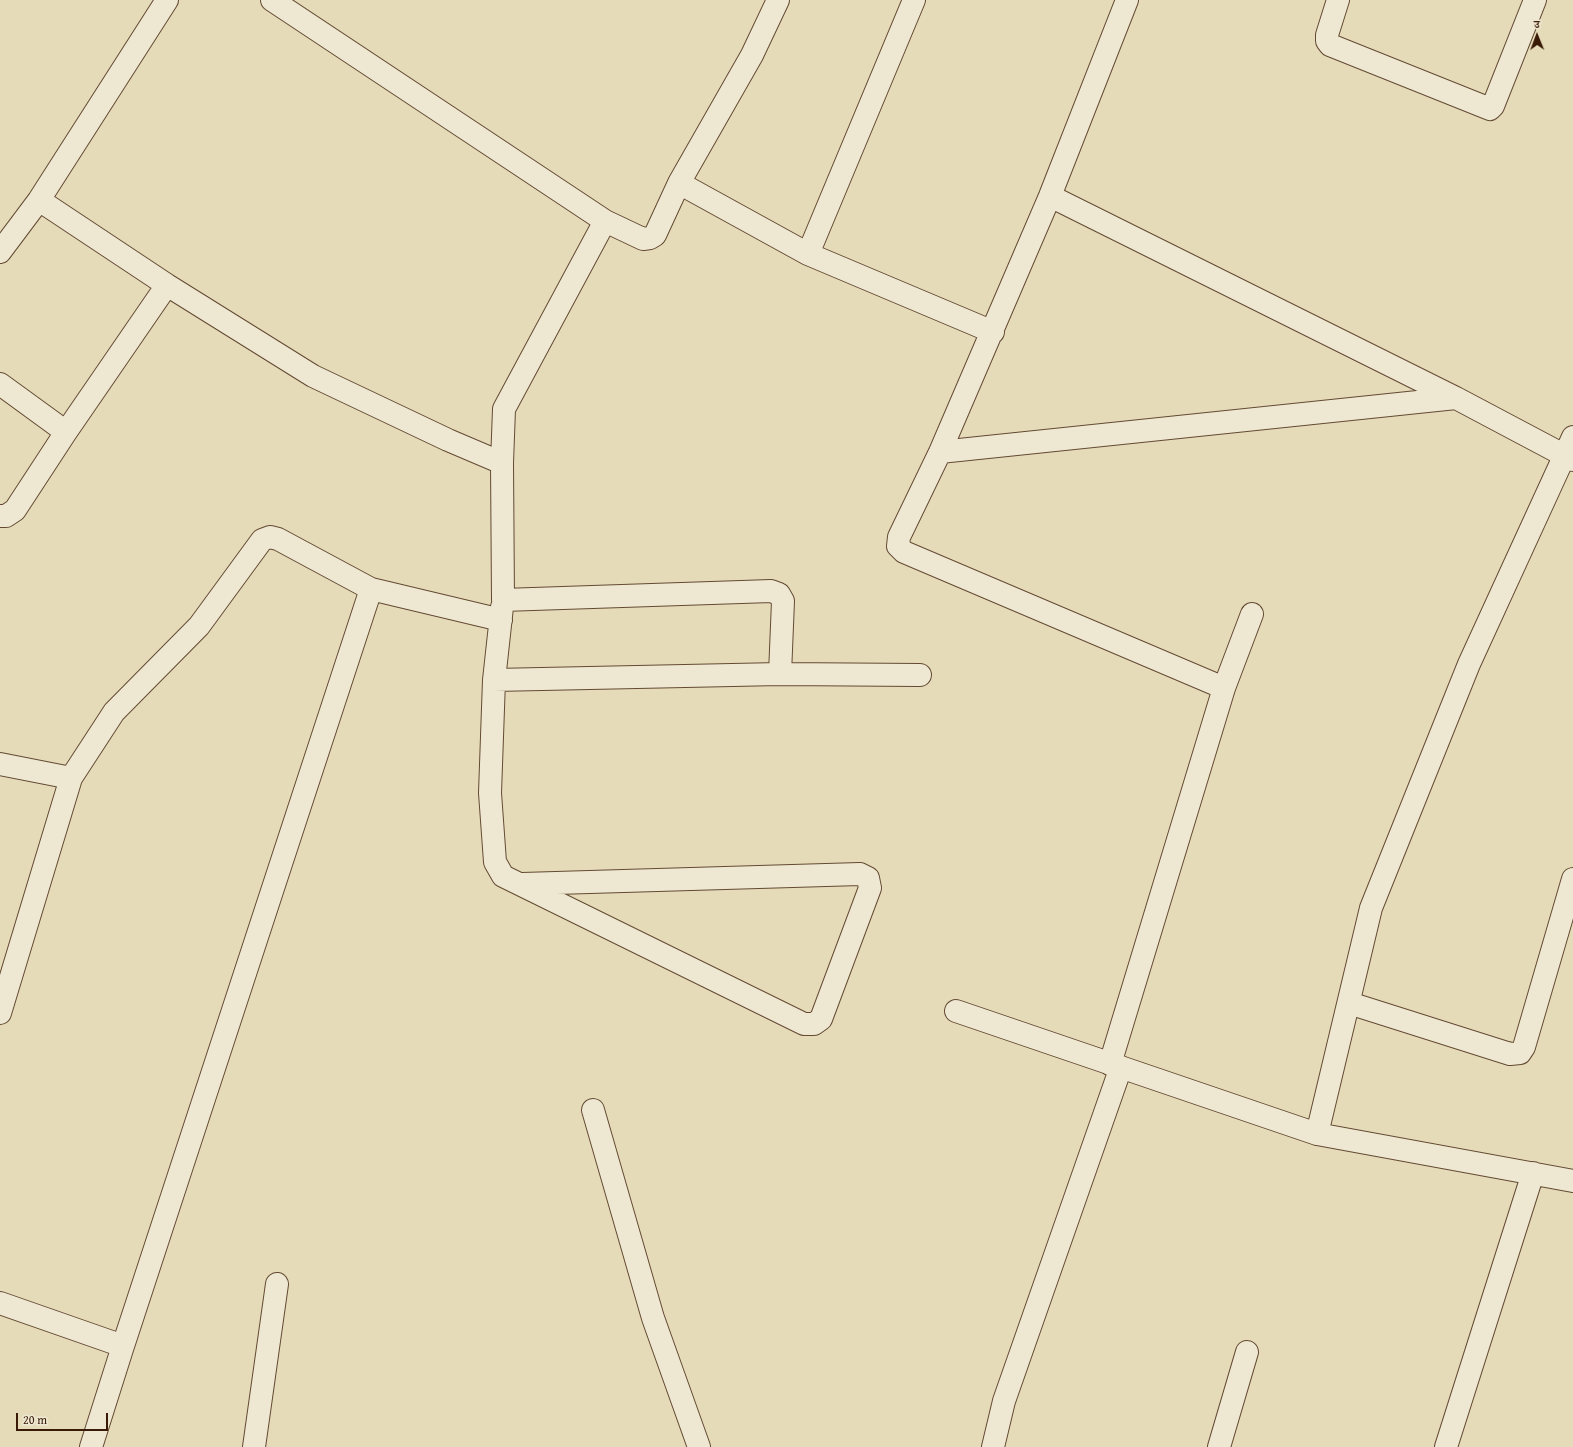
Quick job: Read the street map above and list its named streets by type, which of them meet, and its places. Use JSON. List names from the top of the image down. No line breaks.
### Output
{"scale_bar":"20 m","north":"top"}
